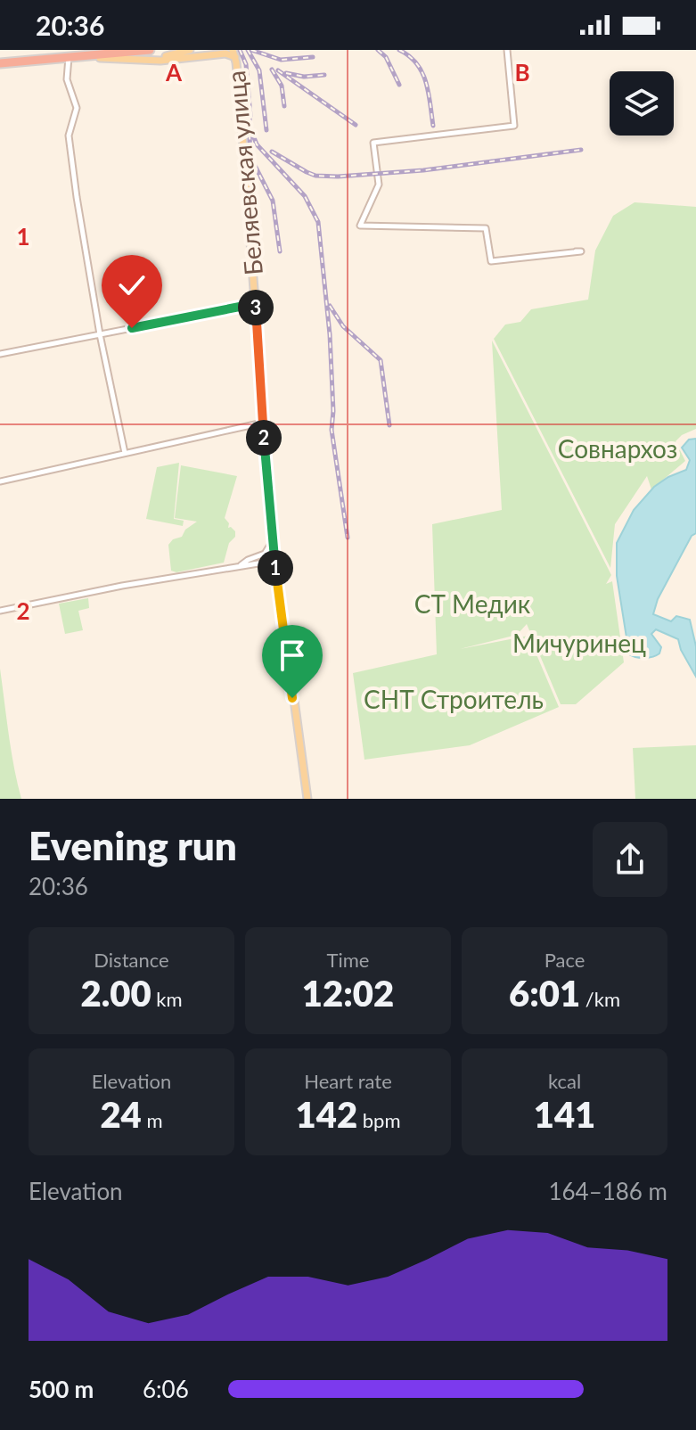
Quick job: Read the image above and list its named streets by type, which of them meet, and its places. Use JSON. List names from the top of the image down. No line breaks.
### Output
{"streets":{"main road":["Беляевская улица"]},"parks":["Совнархоз","СТ Медик","Мичуринец","СНТ Строитель"],"page":{"status":"20:36","pins":["3","2","1"],"heading":["Evening run","20:36"],"stats":[["Distance","2.00 km"],["Time","12:02"],["Pace","6:01 /km"],["Elevation","24 m"],["Heart rate","142 bpm"],["kcal","141"]],"chart":["Elevation","164–186 m"],"list":[{"name":"500 m","note":"6:06"}]},"grid":{"columns":["A","B"],"rows":["1","2"]}}
